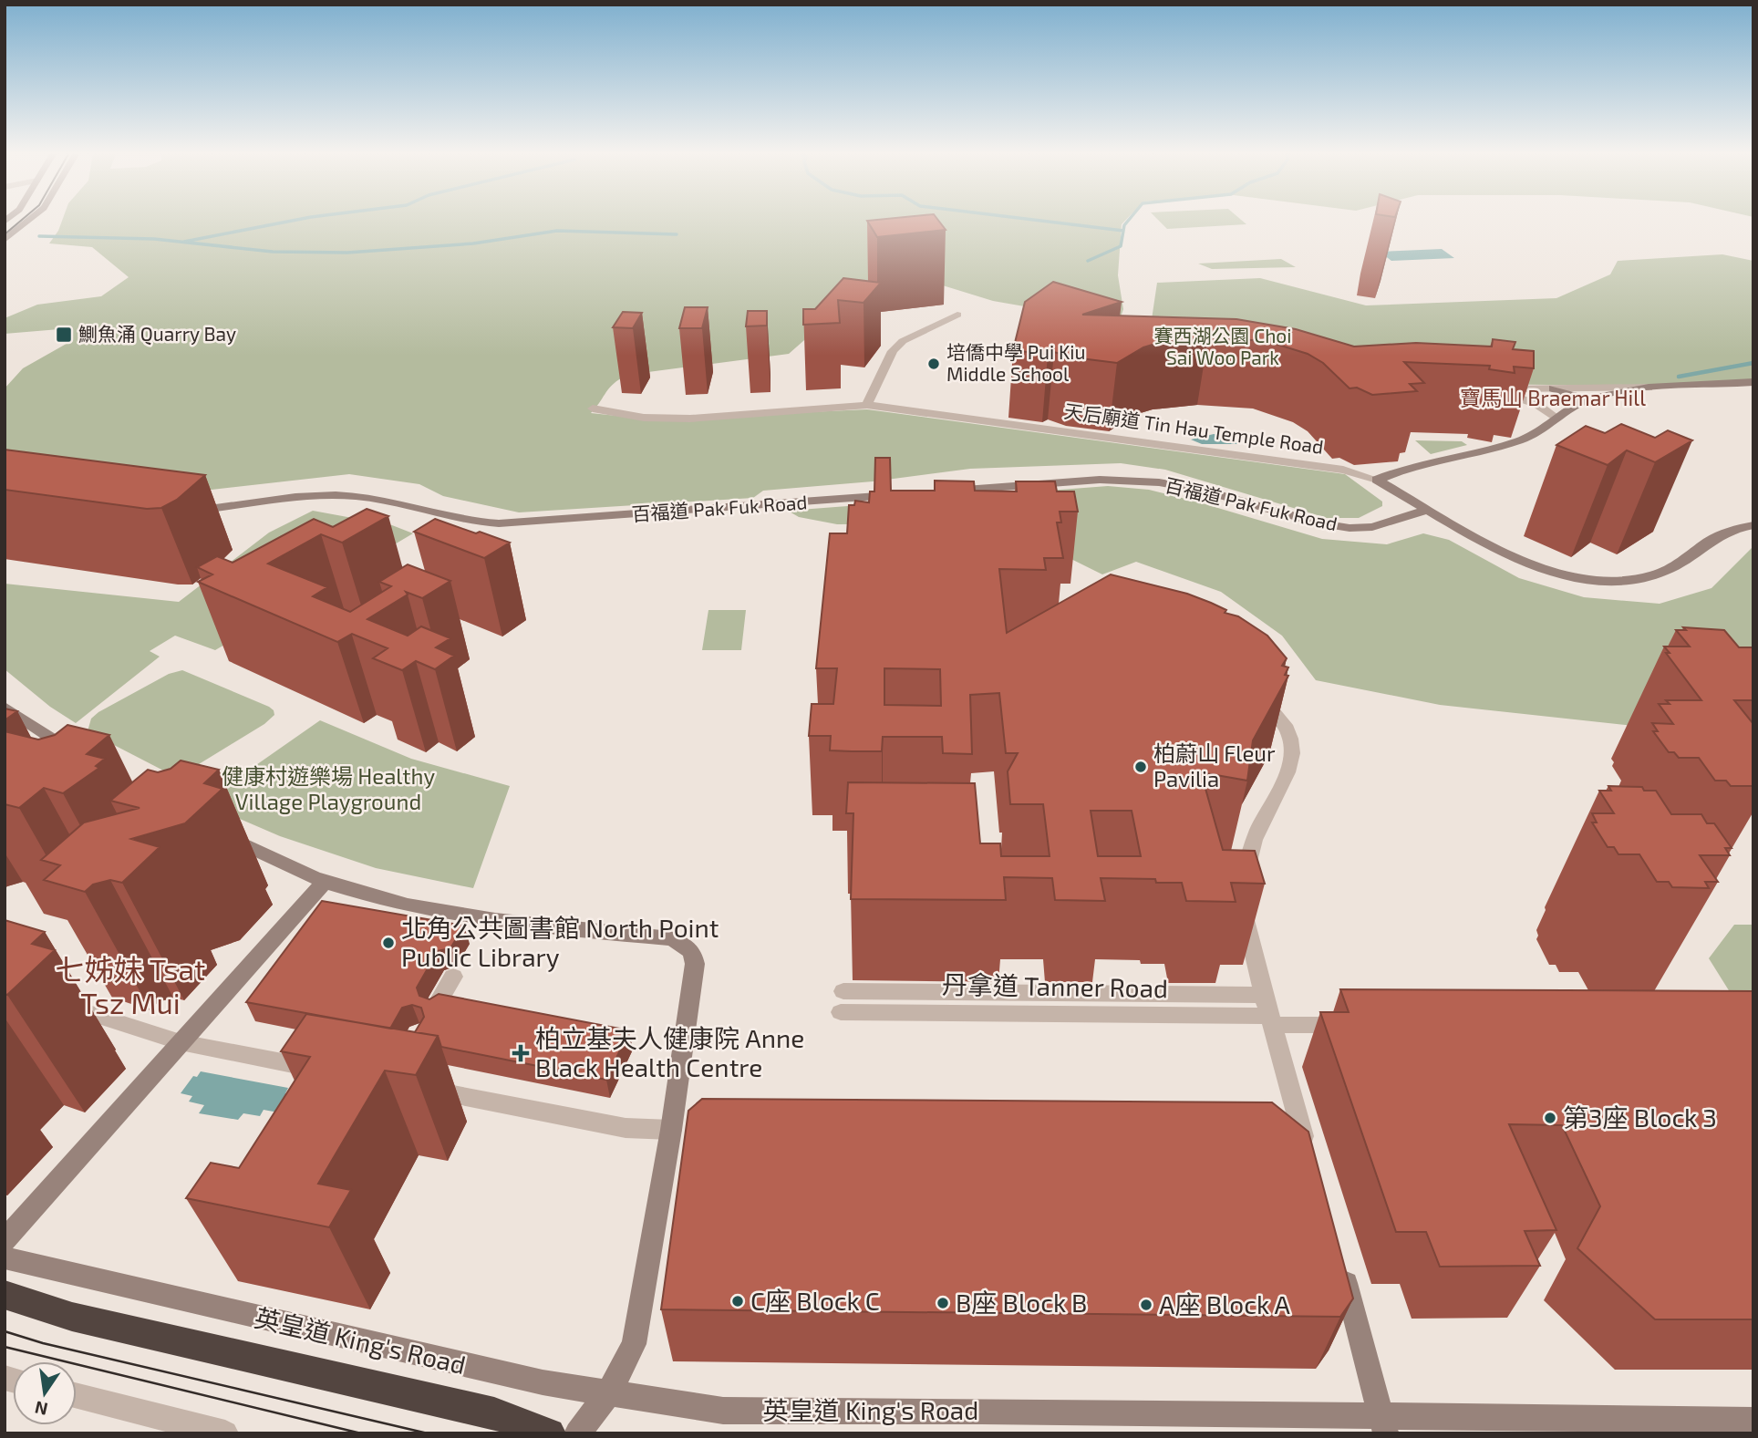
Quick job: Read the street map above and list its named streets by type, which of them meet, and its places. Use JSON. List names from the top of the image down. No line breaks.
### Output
{"streets":{"street":["天后廟道 Tin Hau Temple Road","百福道 Pak Fuk Road","丹拿道 Tanner Road","英皇道 King's Road"]},"crossings":[["天后廟道 Tin Hau Temple Road","百福道 Pak Fuk Road"]],"districts":["寶馬山 Braemar Hill","七姊妹 Tsat Tsz Mui"],"parks":["賽西湖公園 Choi Sai Woo Park","健康村遊樂場 Healthy Village Playground"],"places":{"transit":["鰂魚涌 Quarry Bay"],"other":["培僑中學 Pui Kiu Middle School","柏蔚山 Fleur Pavilia","北角公共圖書館 North Point Public Library","第3座 Block 3","C座 Block C","B座 Block B","A座 Block A"],"health":["柏立基夫人健康院 Anne Black Health Centre"]},"north":"bottom"}
